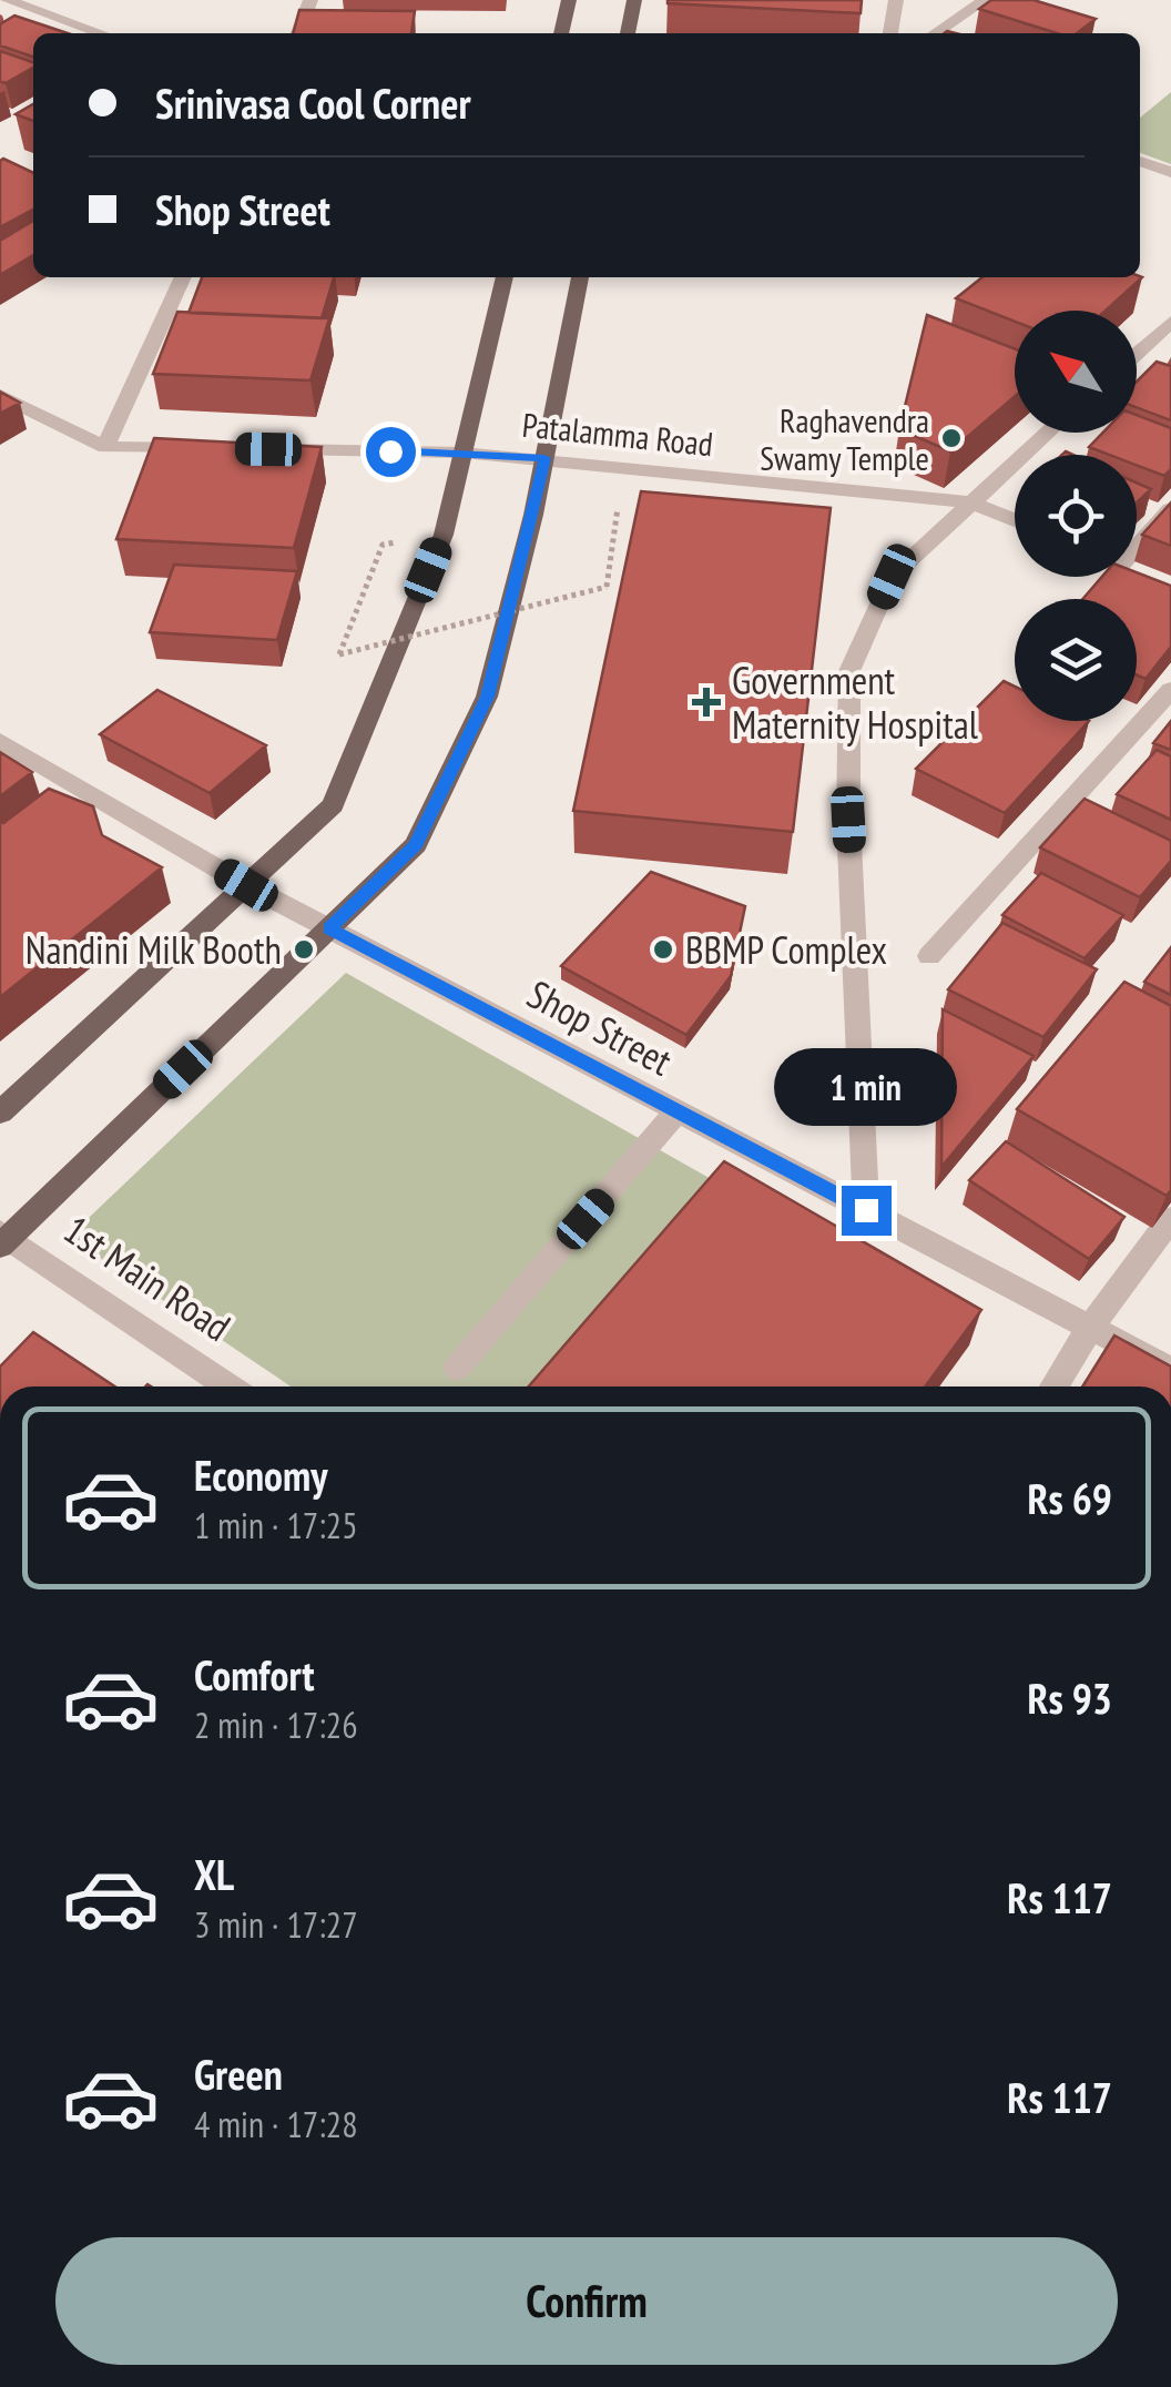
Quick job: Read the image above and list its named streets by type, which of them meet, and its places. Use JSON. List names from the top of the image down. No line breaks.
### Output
{"streets":{"street":["Patalamma Road","Shop Street","1st Main Road"]},"places":{"other":["Raghavendra Swamy Temple","Nandini Milk Booth","BBMP Complex"],"health":["Government Maternity Hospital"]},"north":"top left","page":{"banner":["Srinivasa Cool Corner","Shop Street"],"bubble":"1 min","list":[{"name":"Economy","note":"1 min · 17:25","value":"Rs 69"},{"name":"Comfort","note":"2 min · 17:26","value":"Rs 93"},{"name":"XL","note":"3 min · 17:27","value":"Rs 117"},{"name":"Green","note":"4 min · 17:28","value":"Rs 117"}],"buttons":"Confirm"}}
